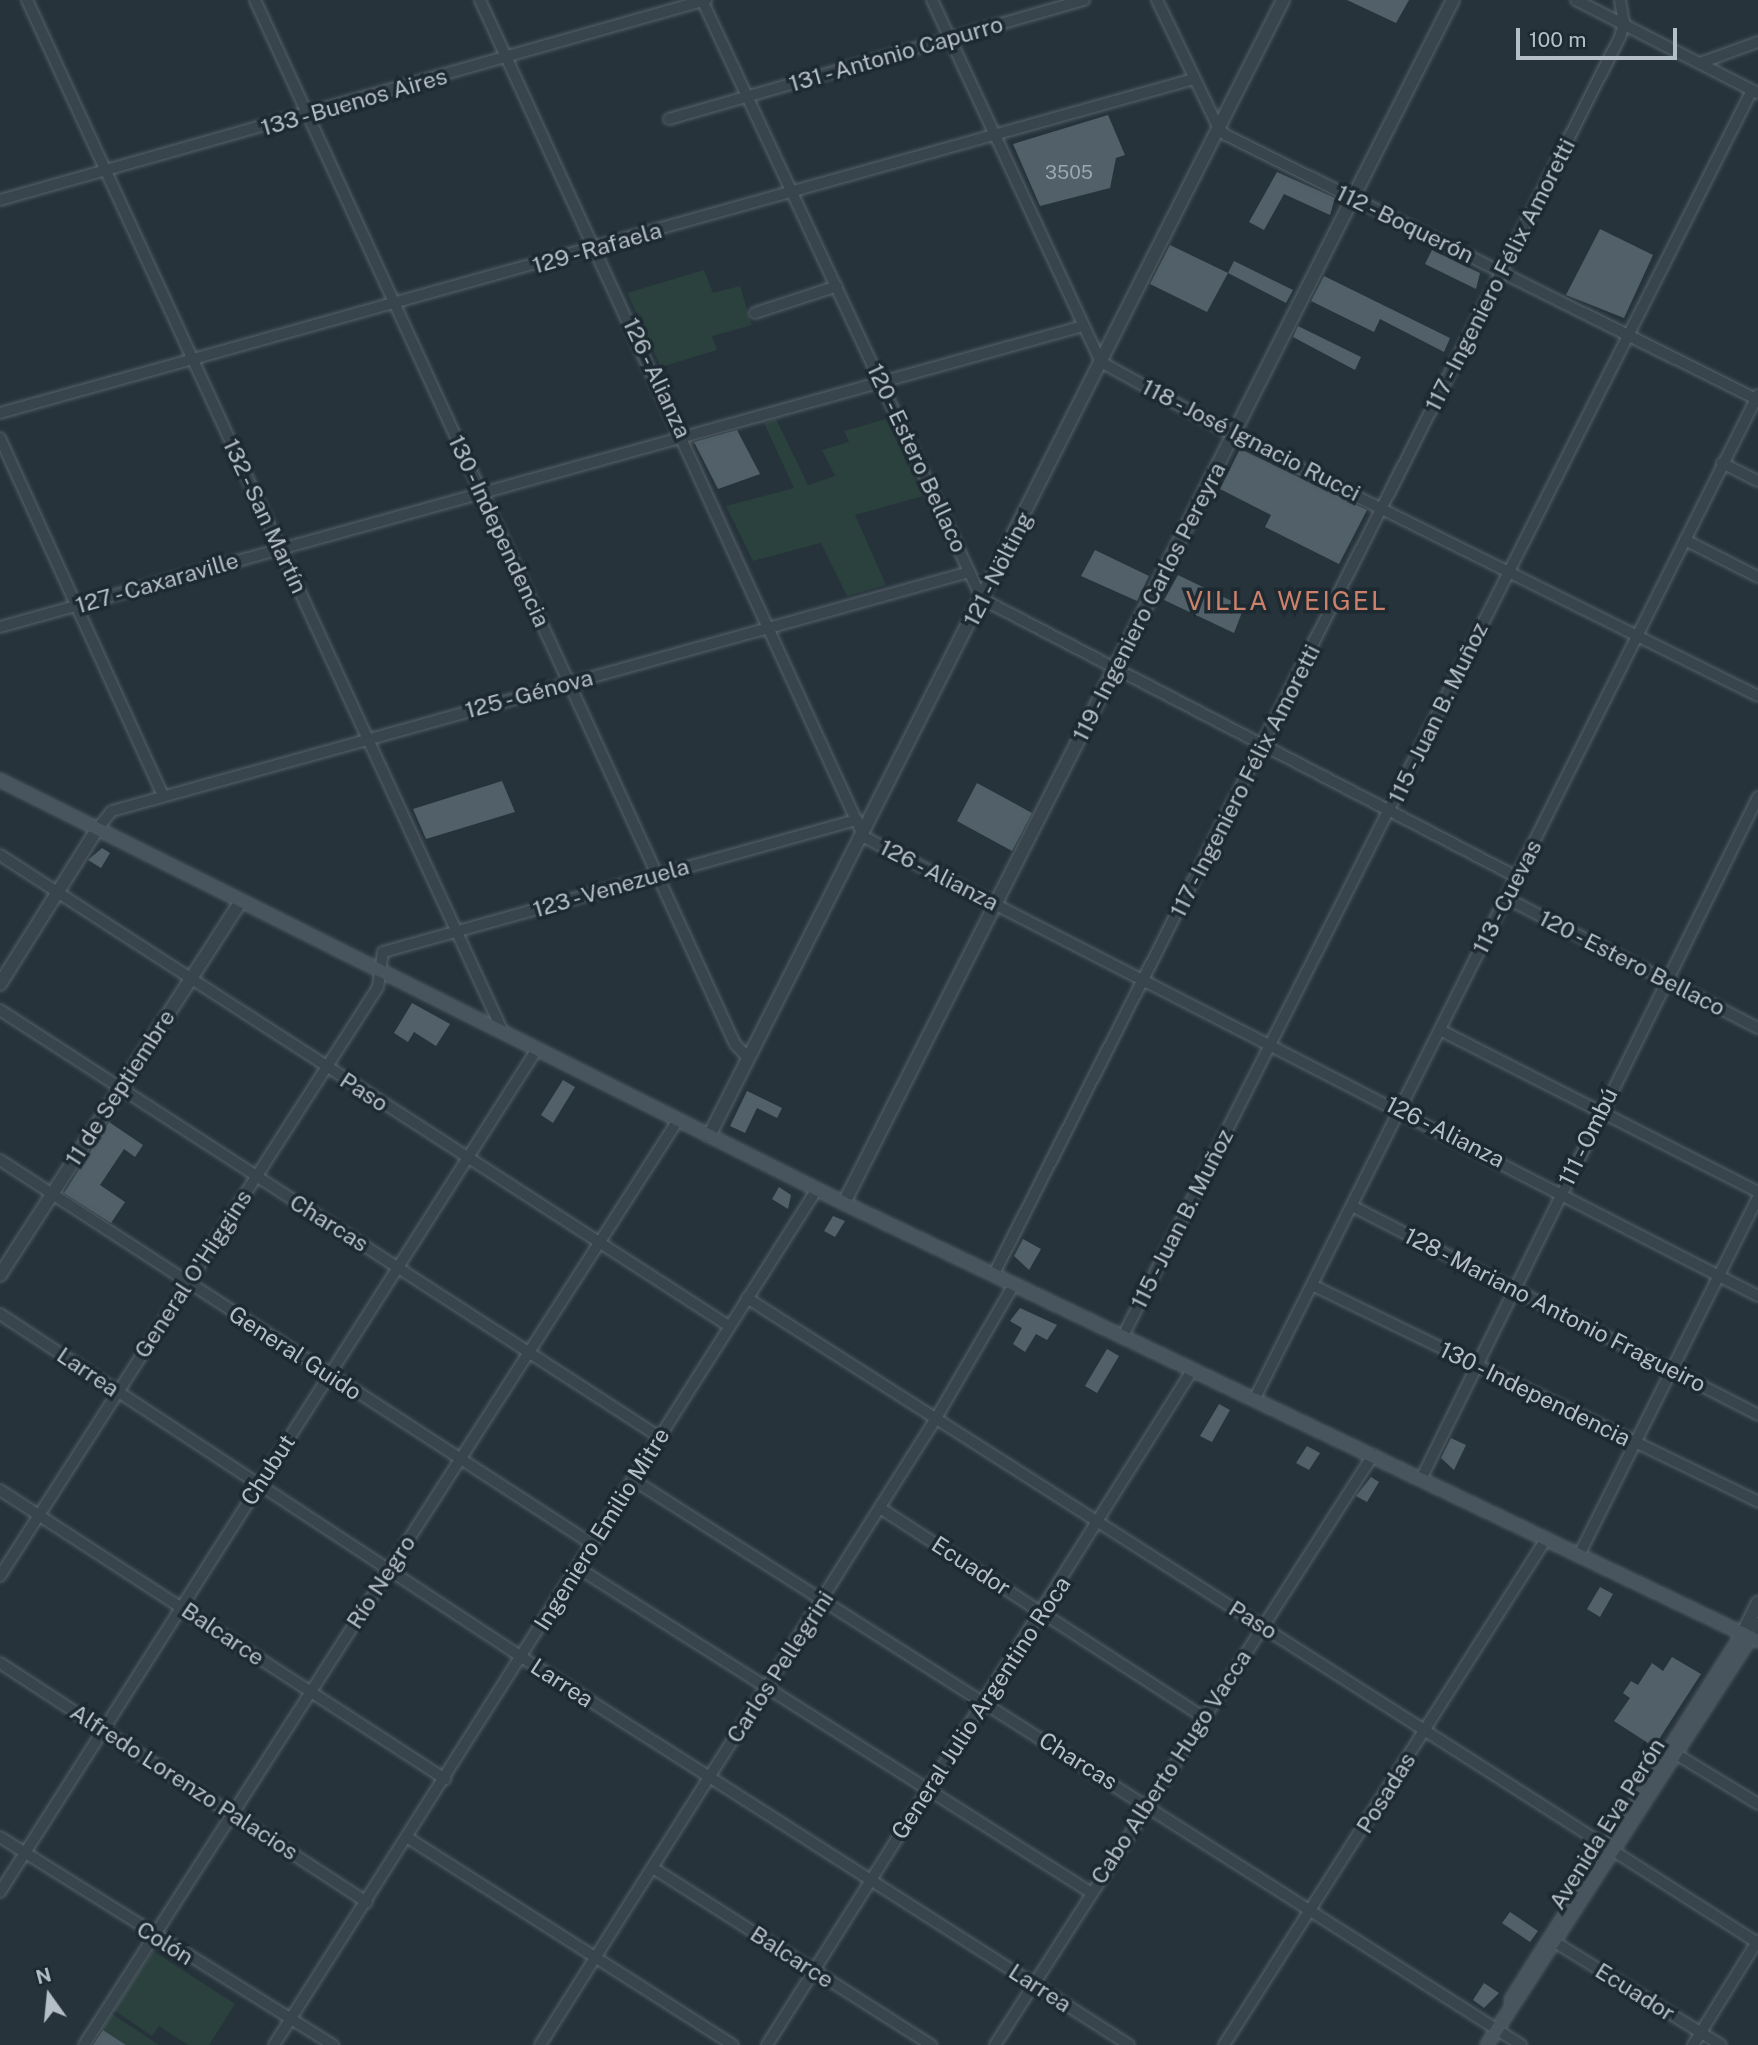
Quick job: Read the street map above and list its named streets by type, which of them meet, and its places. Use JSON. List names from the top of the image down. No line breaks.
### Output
{"streets":{"main road":["Avenida Eva Perón"],"street":["131 - Antonio Capurro","133 - Buenos Aires","112 - Boquerón","129 - Rafaela","117 - Ingeniero Félix Amoretti","126 - Alianza","118 - José Ignacio Rucci","120 - Estero Bellaco","132 - San Martín","130 - Independencia","121 - Nölting","127 - Caxaraville","119 - Ingeniero Carlos Pereyra","125 - Génova","115 - Juan B. Muñoz","123 - Venezuela","113 - Cuevas","11 de Septiembre","Paso","111 - Ombú","Charcas","General O'Higgins","128 - Mariano Antonio Fragueiro","General Guido","Larrea","Chubut","Ingeniero Emilio Mitre","Ecuador","Río Negro","Balcarce","Carlos Pellegrini","General Julio Argentino Roca","Cabo Alberto Hugo Vacca","Alfredo Lorenzo Palacios","Posadas","Colón"]},"crossings":[["131 - Antonio Capurro","120 - Estero Bellaco"],["133 - Buenos Aires","126 - Alianza"],["133 - Buenos Aires","120 - Estero Bellaco"],["133 - Buenos Aires","132 - San Martín"],["133 - Buenos Aires","130 - Independencia"],["112 - Boquerón","117 - Ingeniero Félix Amoretti"],["112 - Boquerón","121 - Nölting"],["112 - Boquerón","119 - Ingeniero Carlos Pereyra"],["112 - Boquerón","115 - Juan B. Muñoz"],["112 - Boquerón","113 - Cuevas"],["129 - Rafaela","126 - Alianza"],["129 - Rafaela","120 - Estero Bellaco"],["129 - Rafaela","132 - San Martín"],["129 - Rafaela","130 - Independencia"],["117 - Ingeniero Félix Amoretti","126 - Alianza"],["117 - Ingeniero Félix Amoretti","118 - José Ignacio Rucci"],["126 - Alianza","121 - Nölting"],["126 - Alianza","127 - Caxaraville"],["126 - Alianza","119 - Ingeniero Carlos Pereyra"],["126 - Alianza","125 - Génova"],["126 - Alianza","115 - Juan B. Muñoz"],["126 - Alianza","123 - Venezuela"],["126 - Alianza","113 - Cuevas"],["126 - Alianza","111 - Ombú"],["118 - José Ignacio Rucci","121 - Nölting"],["118 - José Ignacio Rucci","119 - Ingeniero Carlos Pereyra"],["118 - José Ignacio Rucci","115 - Juan B. Muñoz"],["118 - José Ignacio Rucci","113 - Cuevas"],["120 - Estero Bellaco","121 - Nölting"],["120 - Estero Bellaco","127 - Caxaraville"],["120 - Estero Bellaco","125 - Génova"],["120 - Estero Bellaco","113 - Cuevas"],["120 - Estero Bellaco","111 - Ombú"],["132 - San Martín","127 - Caxaraville"],["132 - San Martín","125 - Génova"],["132 - San Martín","123 - Venezuela"],["130 - Independencia","121 - Nölting"],["130 - Independencia","127 - Caxaraville"],["130 - Independencia","125 - Génova"],["130 - Independencia","123 - Venezuela"],["130 - Independencia","113 - Cuevas"],["130 - Independencia","111 - Ombú"],["123 - Venezuela","General O'Higgins"],["113 - Cuevas","128 - Mariano Antonio Fragueiro"],["11 de Septiembre","Paso"],["11 de Septiembre","Charcas"],["11 de Septiembre","General Guido"],["Paso","General O'Higgins"],["Paso","Chubut"],["Paso","Ingeniero Emilio Mitre"],["Paso","Río Negro"],["Paso","Carlos Pellegrini"],["Paso","General Julio Argentino Roca"],["Paso","Cabo Alberto Hugo Vacca"],["Paso","Posadas"],["Paso","Avenida Eva Perón"],["111 - Ombú","128 - Mariano Antonio Fragueiro"],["Charcas","General O'Higgins"],["Charcas","Chubut"],["Charcas","Ingeniero Emilio Mitre"],["Charcas","Río Negro"],["Charcas","Carlos Pellegrini"],["Charcas","General Julio Argentino Roca"],["Charcas","Cabo Alberto Hugo Vacca"],["Charcas","Posadas"],["Charcas","Avenida Eva Perón"],["General O'Higgins","General Guido"],["General O'Higgins","Larrea"],["General O'Higgins","Balcarce"],["General Guido","Chubut"],["General Guido","Ingeniero Emilio Mitre"],["General Guido","Río Negro"],["Larrea","Chubut"],["Larrea","Ingeniero Emilio Mitre"],["Larrea","Río Negro"],["Larrea","Carlos Pellegrini"],["Larrea","General Julio Argentino Roca"],["Larrea","Cabo Alberto Hugo Vacca"],["Chubut","Balcarce"],["Chubut","Alfredo Lorenzo Palacios"],["Chubut","Colón"],["Ingeniero Emilio Mitre","Balcarce"],["Ingeniero Emilio Mitre","Alfredo Lorenzo Palacios"],["Ingeniero Emilio Mitre","Colón"],["Ecuador","Carlos Pellegrini"],["Ecuador","General Julio Argentino Roca"],["Ecuador","Cabo Alberto Hugo Vacca"],["Ecuador","Avenida Eva Perón"],["Río Negro","Balcarce"],["Río Negro","Alfredo Lorenzo Palacios"],["Río Negro","Colón"],["Balcarce","Carlos Pellegrini"],["Balcarce","General Julio Argentino Roca"]],"districts":["VILLA WEIGEL"],"house_numbers":["3505"],"scale_bar":"100 m","north":"top"}
